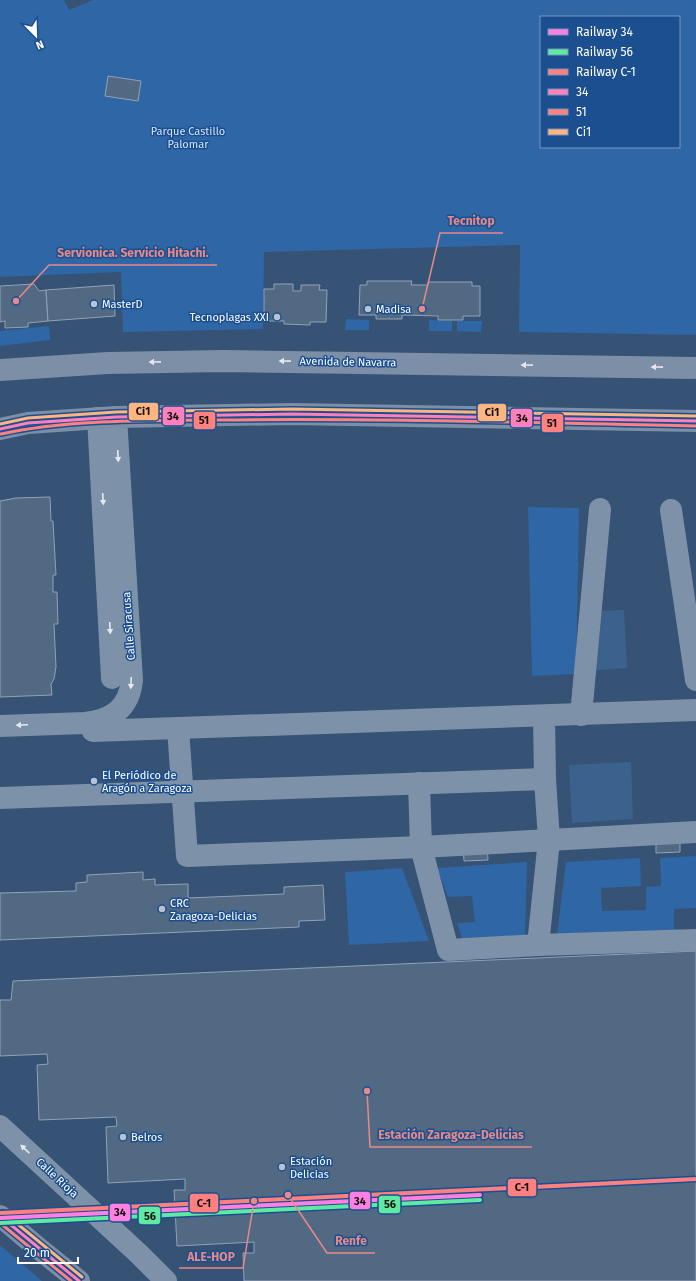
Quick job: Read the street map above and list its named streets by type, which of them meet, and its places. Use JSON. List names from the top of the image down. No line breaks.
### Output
{"streets":{"main road":["Avenida de Navarra"],"street":["Calle Siracusa","Calle Rioja"]},"one_way":["Calle Rioja"],"parks":["Parque Castillo Palomar"],"places":["Servionica. Servicio Hitachi.","MasterD","Madisa","Tecnitop","Tecnoplagas XXI","El Periódico de Aragón a Zaragoza","CRC Zaragoza-Delicias","Estación Zaragoza-Delicias","Belros","Estación Delicias","Renfe","ALE-HOP"],"lines":["transit line Ci1","transit line 34","transit line 51","rail line C-1","rail line 34","rail line 56"],"legend":["Railway 34","Railway 56","Railway C-1","34","51","Ci1"],"scale_bar":"20 m","north":"bottom right"}
